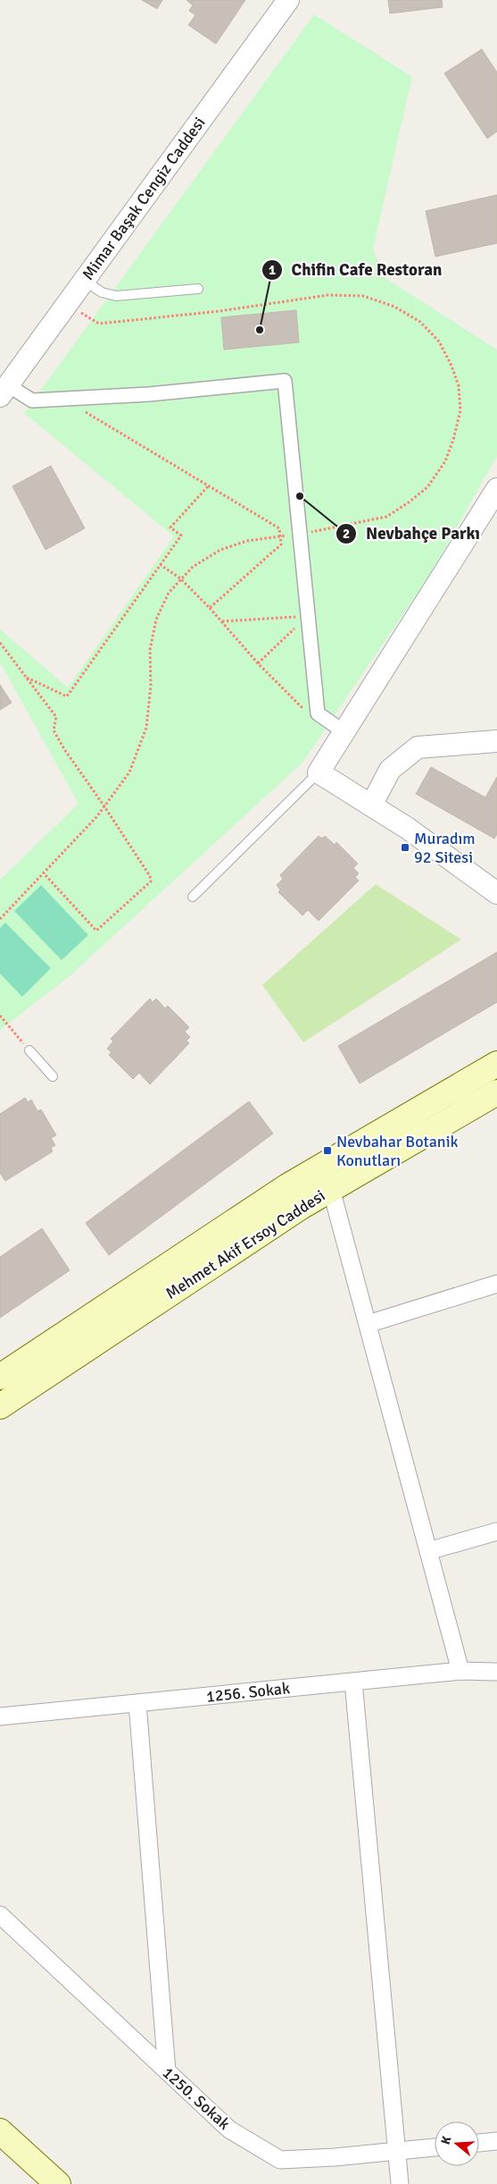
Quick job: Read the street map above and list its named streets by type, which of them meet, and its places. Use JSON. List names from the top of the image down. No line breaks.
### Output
{"streets":{"main road":["Mehmet Akif Ersoy Caddesi"],"street":["Mimar Başak Cengiz Caddesi","1256. Sokak","1250. Sokak"]},"places":{"other":["Chifin Cafe Restoran","Nevbahçe Parkı"],"transit":["Muradım 92 Sitesi","Nevbahar Botanik Konutları"]},"north":"left"}
